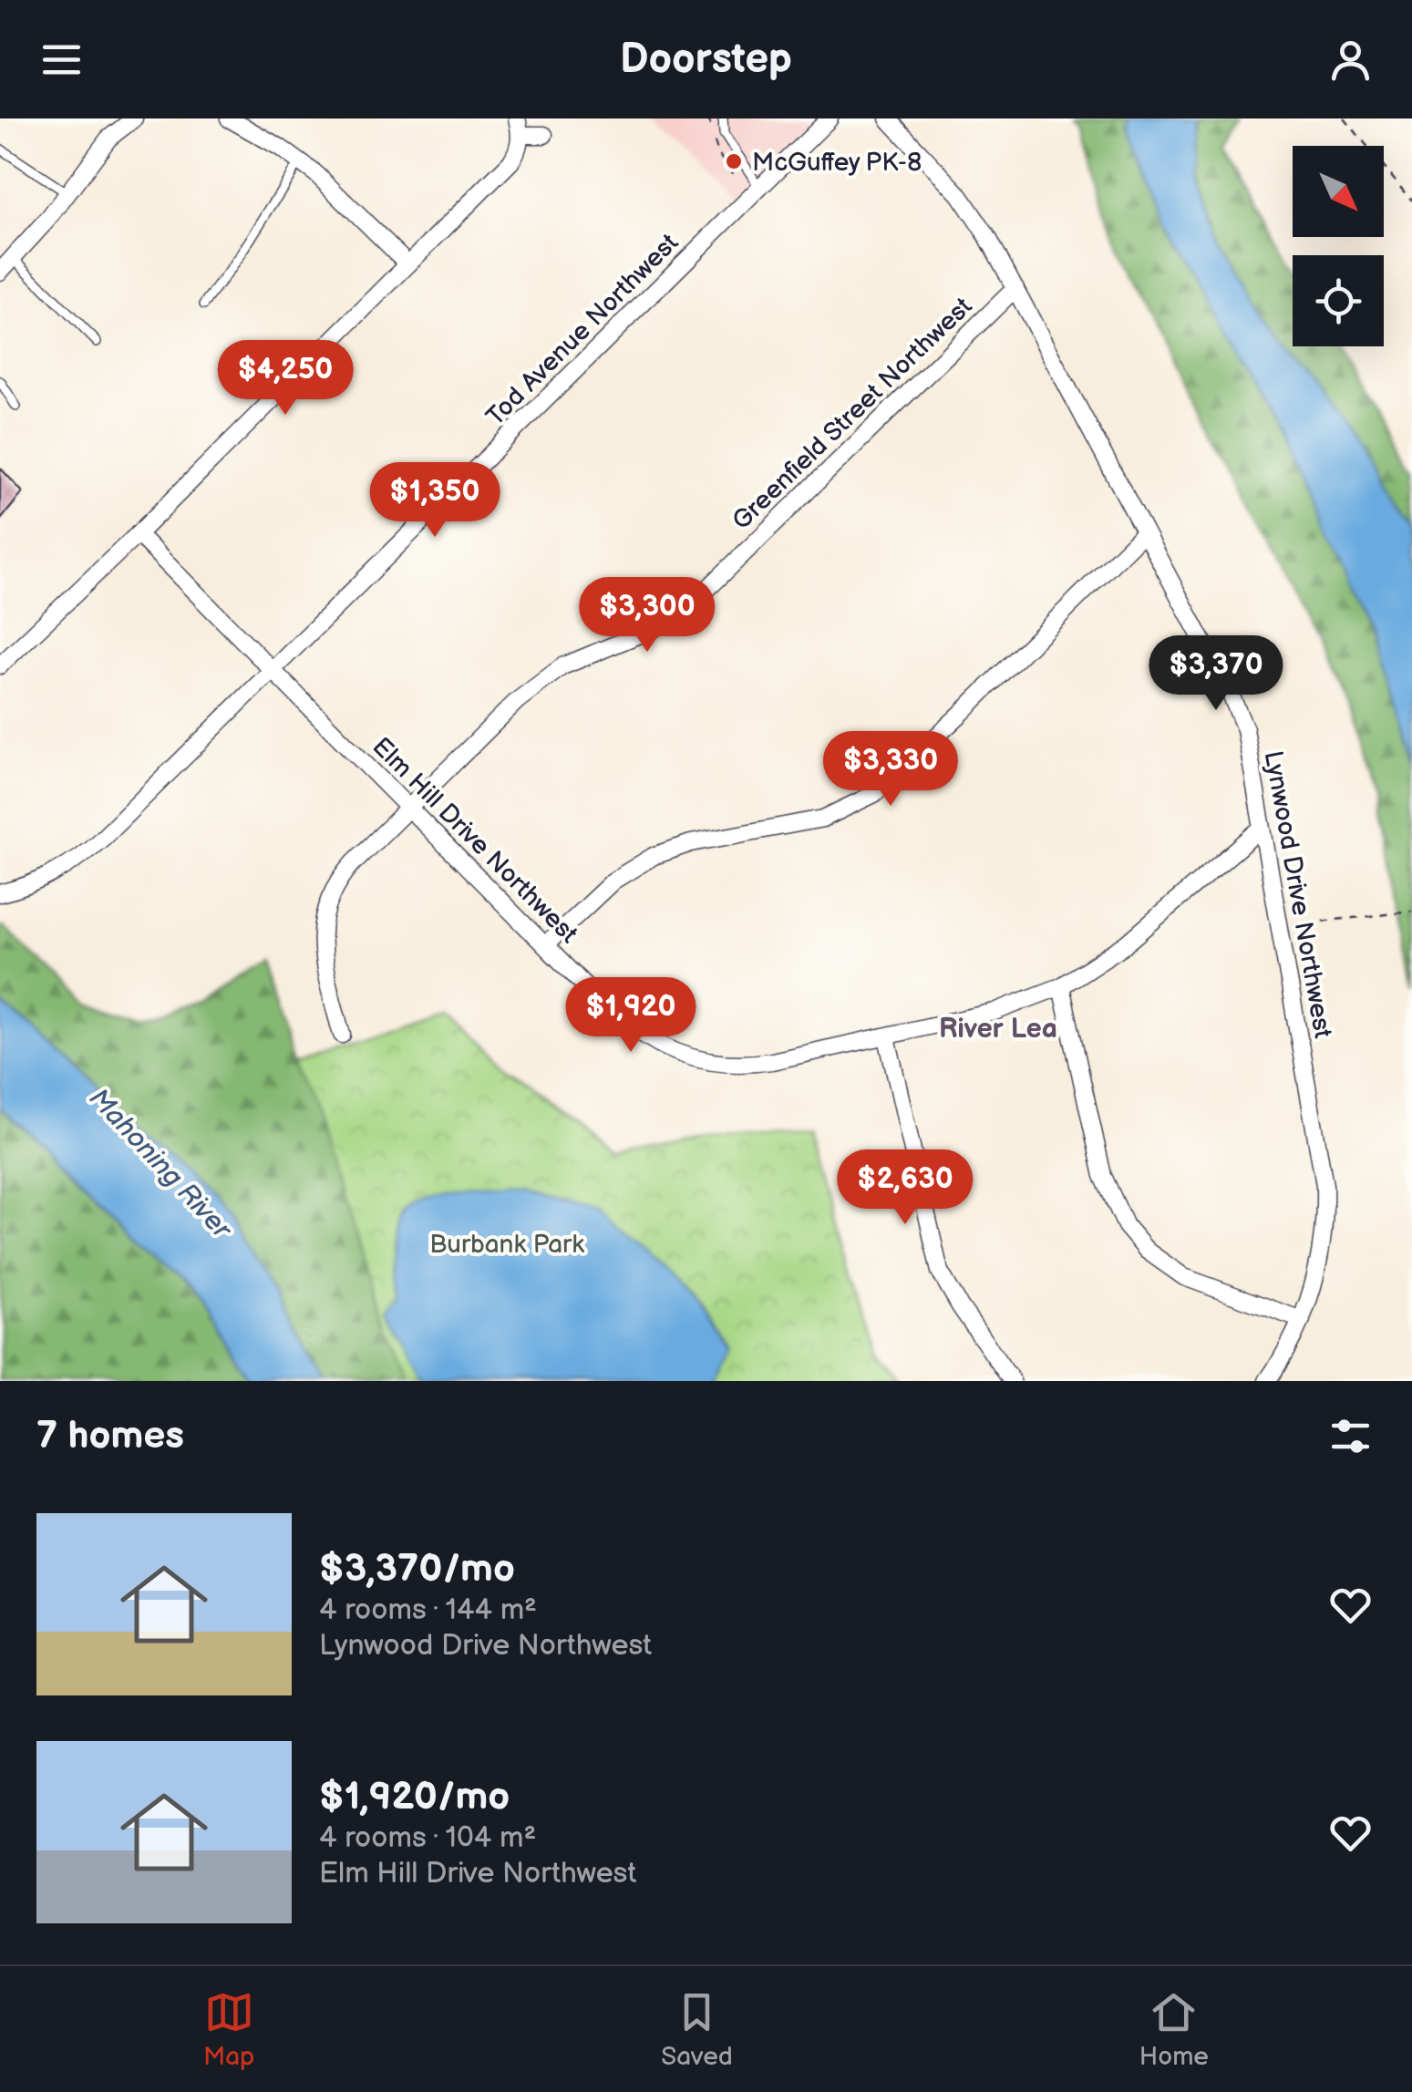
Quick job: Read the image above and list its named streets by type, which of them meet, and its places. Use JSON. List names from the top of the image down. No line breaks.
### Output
{"streets":{"street":["Tod Avenue Northwest","Greenfield Street Northwest","Elm Hill Drive Northwest","Lynwood Drive Northwest"]},"crossings":[["Tod Avenue Northwest","Elm Hill Drive Northwest"],["Greenfield Street Northwest","Elm Hill Drive Northwest"],["Greenfield Street Northwest","Lynwood Drive Northwest"],["Elm Hill Drive Northwest","Lynwood Drive Northwest"]],"districts":["River Lea"],"water":["Mahoning River"],"parks":["Burbank Park"],"places":["McGuffey PK-8"],"north":"bottom right","page":{"header":"Doorstep","price":["$4,250","$1,350","$3,300","$3,370","$3,330","$1,920","$2,630"],"heading":"7 homes","list":[{"name":"$3,370/mo","note":"4 rooms · 144 m² · Lynwood Drive Northwest"},{"name":"$1,920/mo","note":"4 rooms · 104 m² · Elm Hill Drive Northwest"}],"tabs":["Map","Saved","Home"]}}
